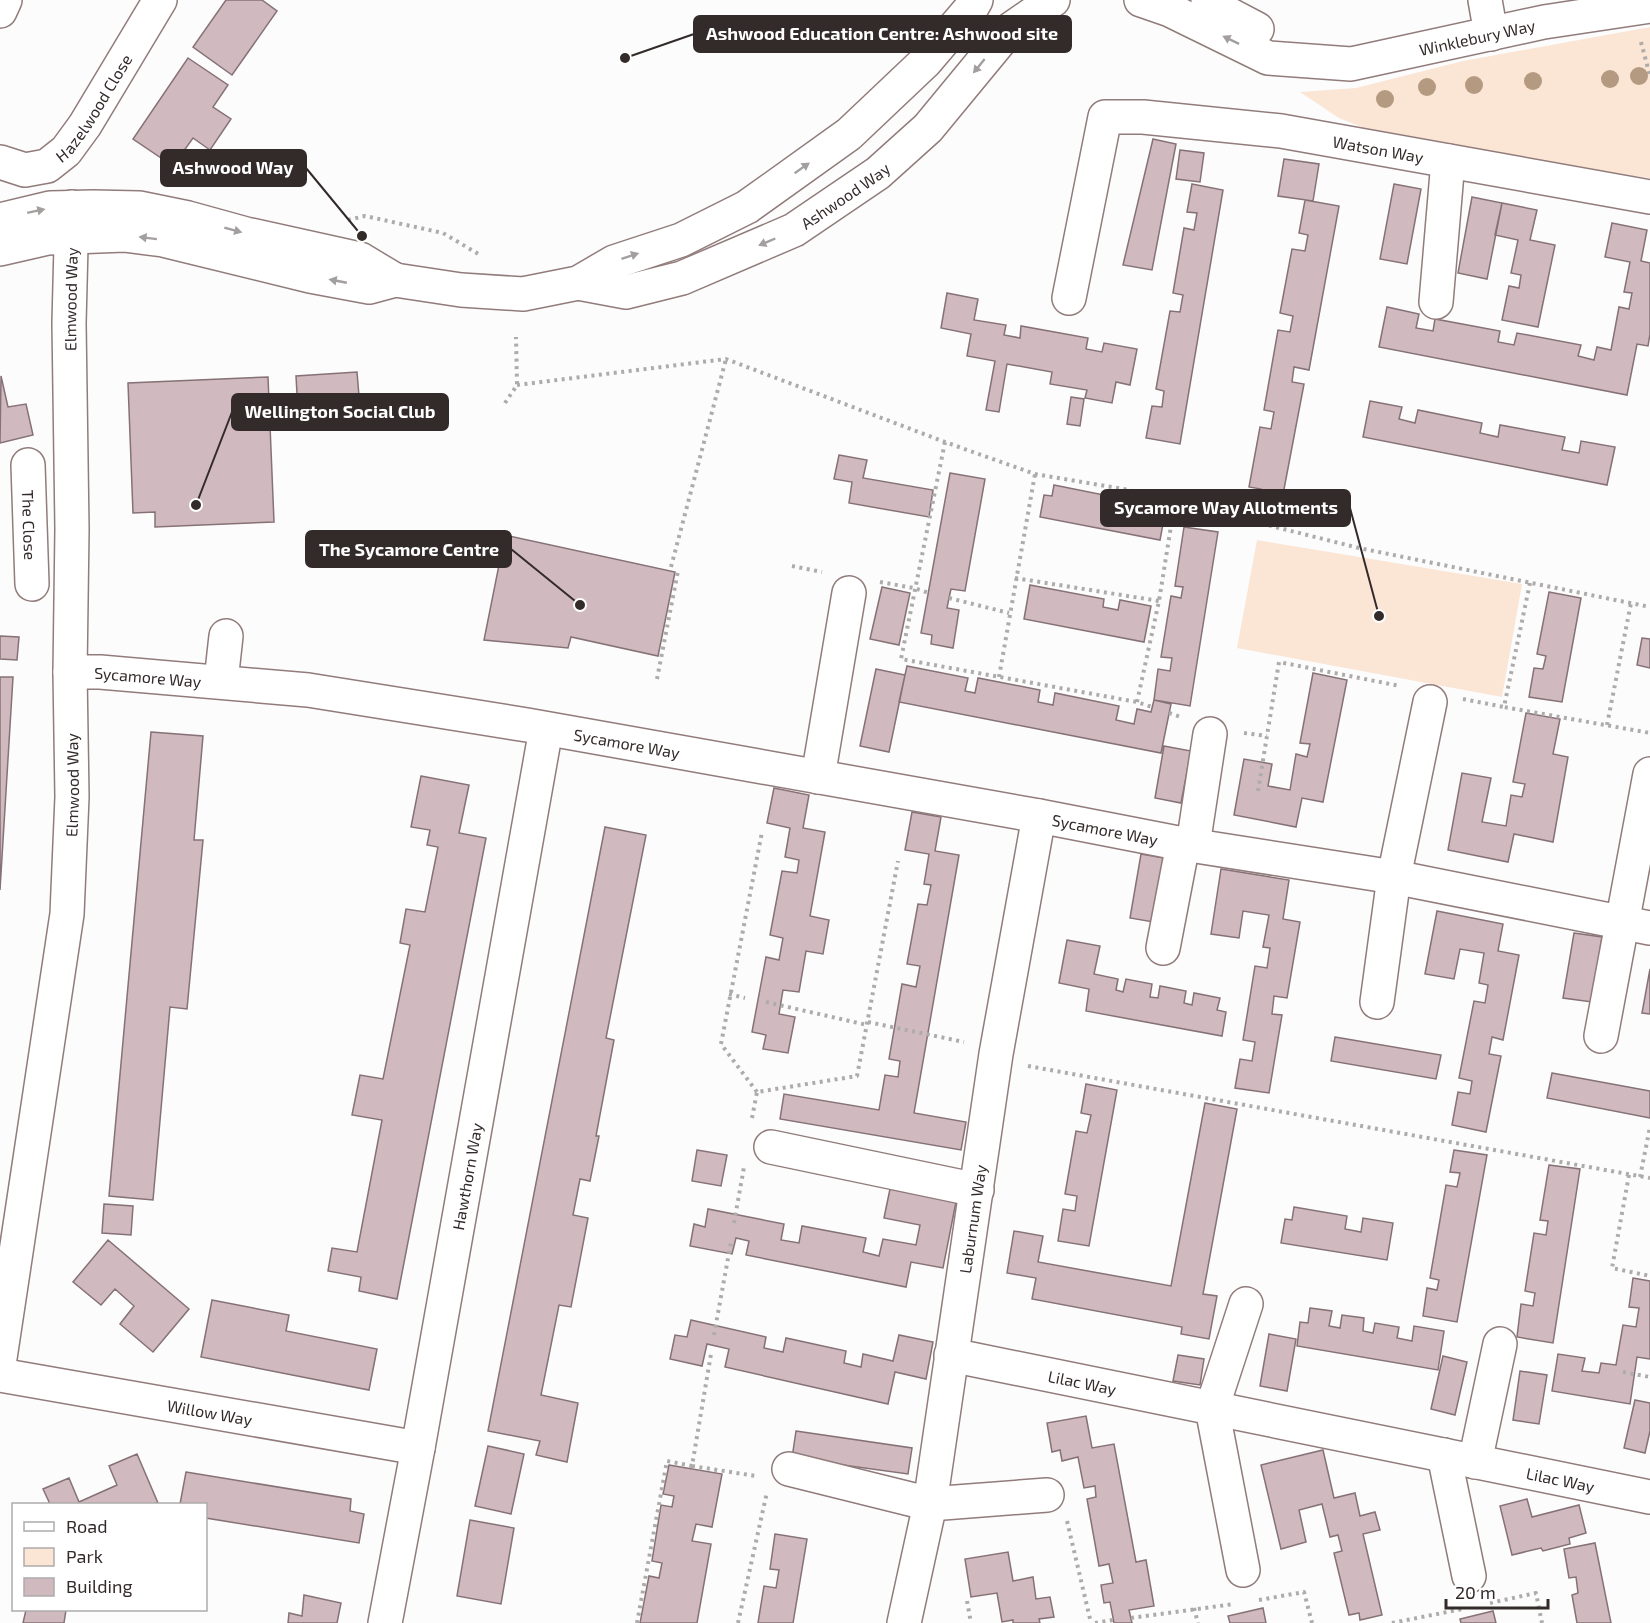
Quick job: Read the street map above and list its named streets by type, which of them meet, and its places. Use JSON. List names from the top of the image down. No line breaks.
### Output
{"streets":{"street":["Winklebury Way","Hazelwood Close","Watson Way","Ashwood Way","Elmwood Way","The Close","Sycamore Way","Hawthorn Way","Laburnum Way","Lilac Way","Willow Way"]},"crossings":[["Ashwood Way","Elmwood Way"],["Elmwood Way","Sycamore Way"],["Sycamore Way","Hawthorn Way"],["Sycamore Way","Laburnum Way"],["Hawthorn Way","Willow Way"],["Laburnum Way","Lilac Way"]],"places":["Ashwood Education Centre: Ashwood site","Ashwood Way","Wellington Social Club","The Sycamore Centre","Sycamore Way Allotments"],"legend":["Road","Park","Building"],"scale_bar":"20 m"}
